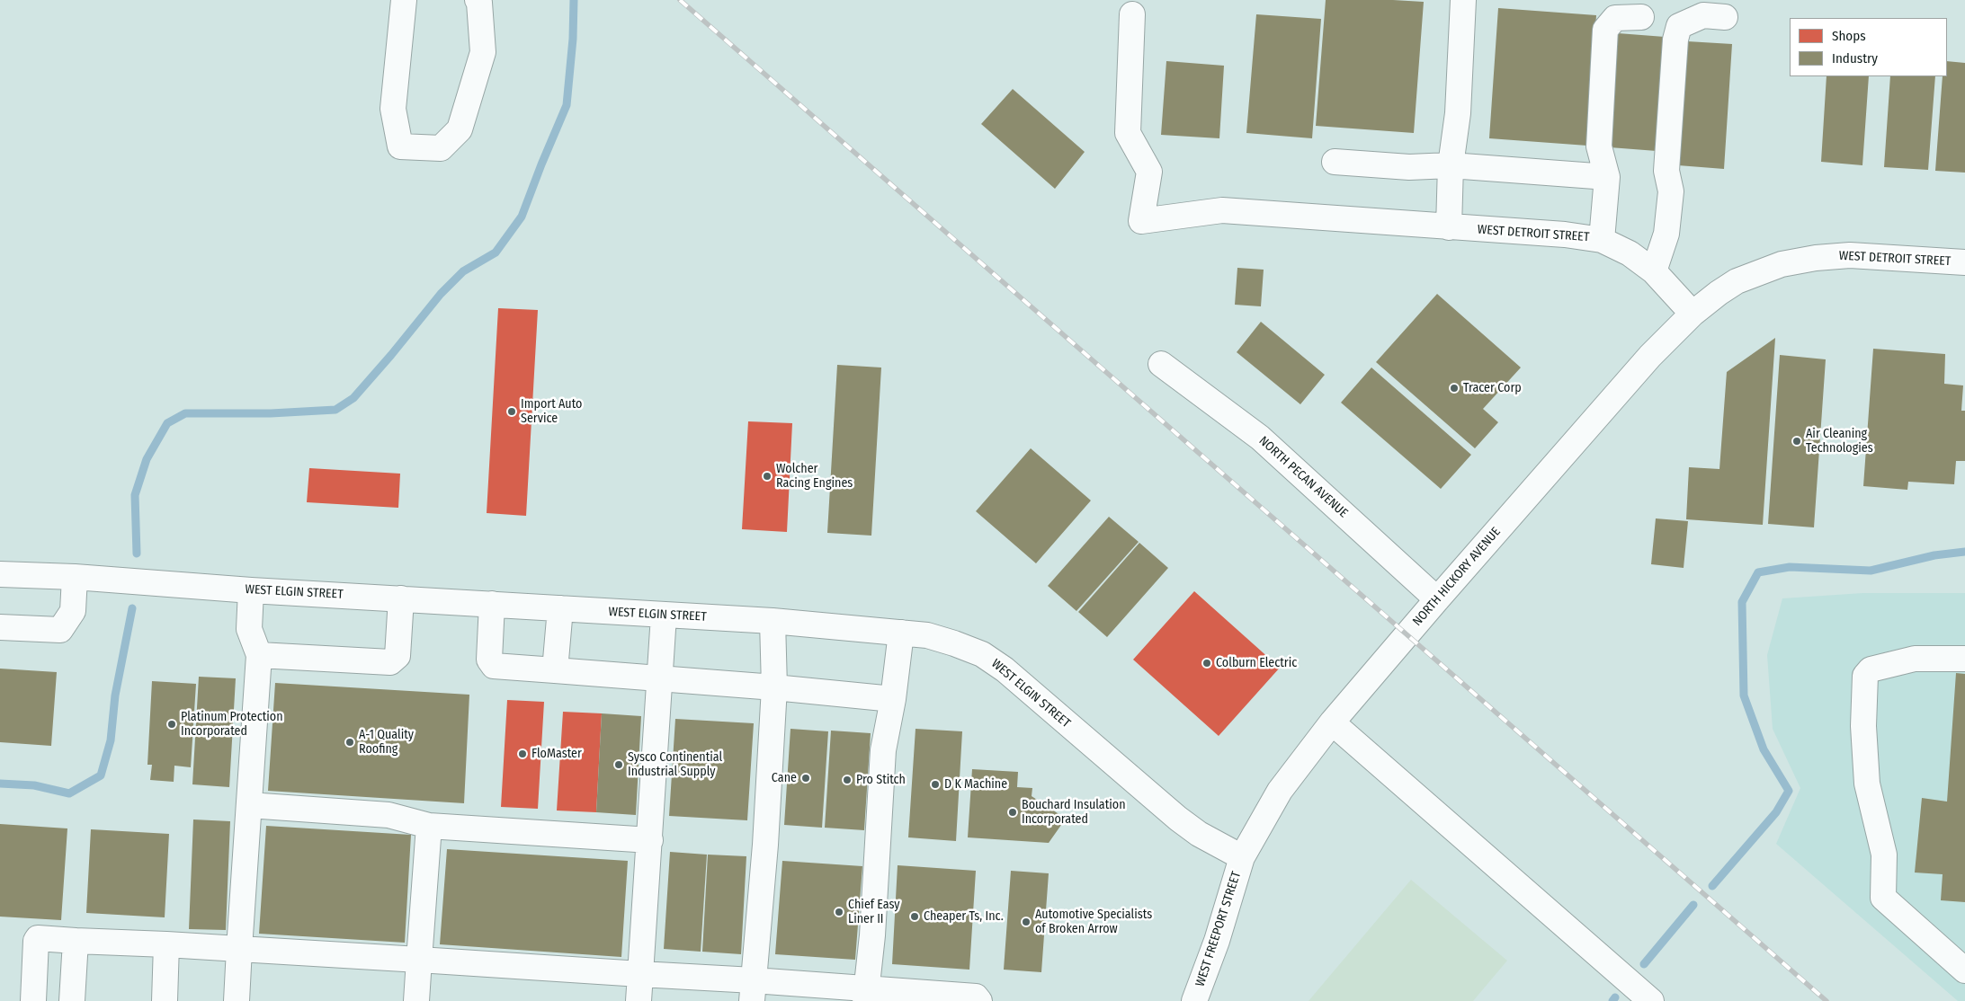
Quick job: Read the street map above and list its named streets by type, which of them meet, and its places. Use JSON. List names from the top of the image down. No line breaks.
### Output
{"streets":{"street":["WEST DETROIT STREET","NORTH PECAN AVENUE","NORTH HICKORY AVENUE","WEST ELGIN STREET","WEST FREEPORT STREET"]},"crossings":[["WEST DETROIT STREET","NORTH HICKORY AVENUE"],["NORTH PECAN AVENUE","NORTH HICKORY AVENUE"],["NORTH HICKORY AVENUE","WEST ELGIN STREET"],["NORTH HICKORY AVENUE","WEST FREEPORT STREET"],["WEST ELGIN STREET","WEST FREEPORT STREET"]],"places":["Tracer Corp","Import Auto Service","Air Cleaning Technologies","Wolcher Racing Engines","Colburn Electric","Platinum Protection Incorporated","A-1 Quality Roofing","FloMaster","Sysco Continential Industrial Supply","Cane","Pro Stitch","D K Machine","Bouchard Insulation Incorporated","Chief Easy Liner II","Cheaper Ts, Inc.","Automotive Specialists of Broken Arrow"],"legend":["Shops","Industry"]}
